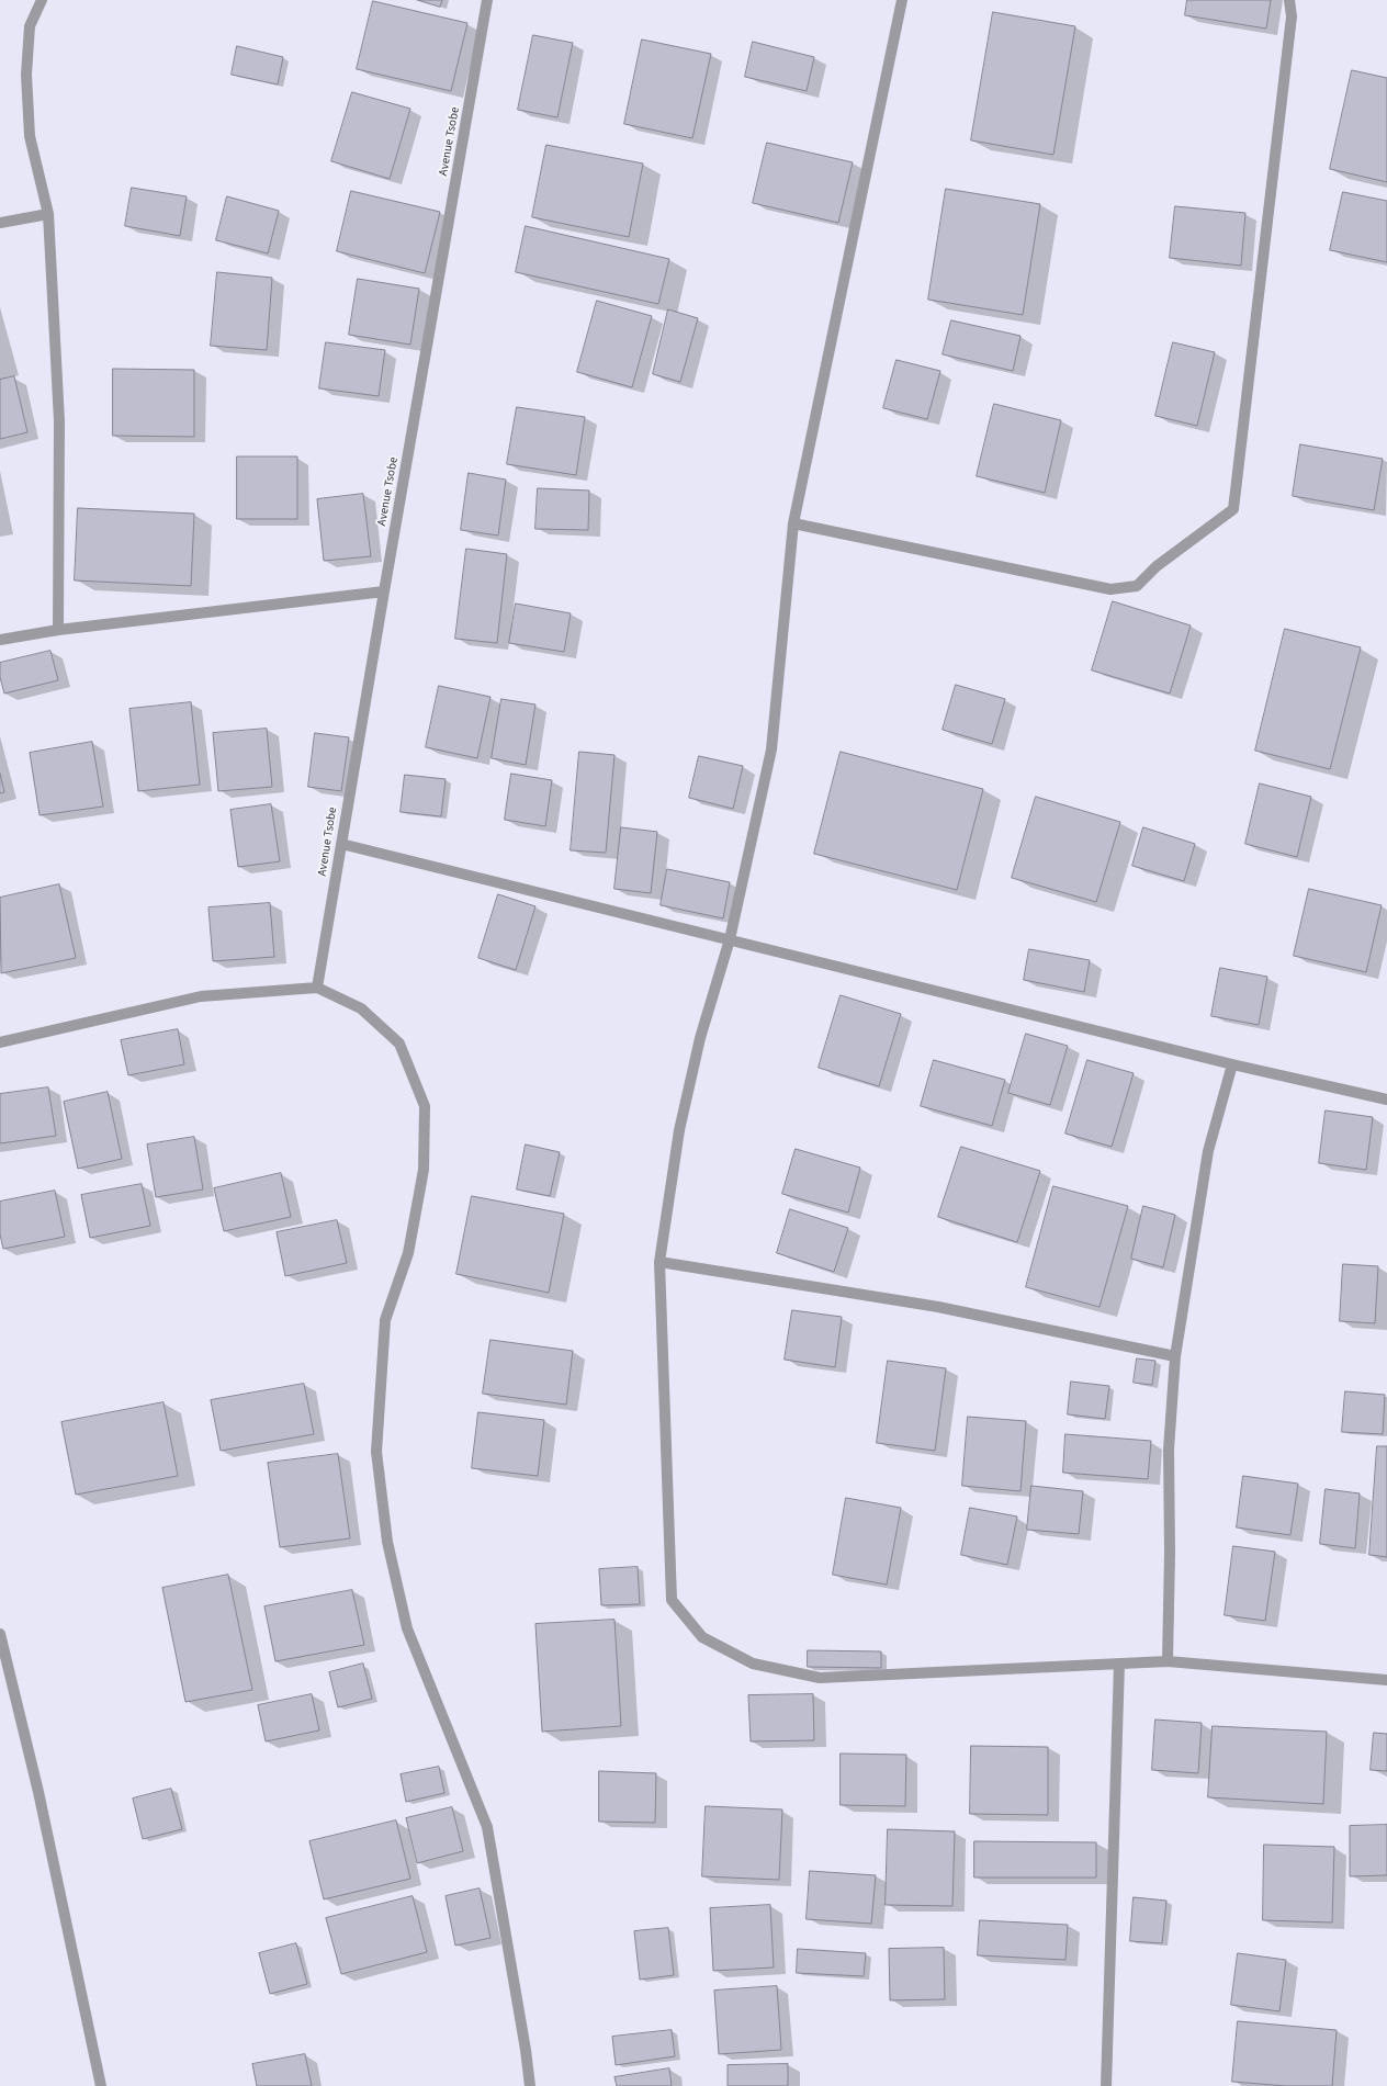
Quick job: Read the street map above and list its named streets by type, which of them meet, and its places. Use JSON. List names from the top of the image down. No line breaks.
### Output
{"streets":{"street":["Avenue Tsobe"]}}
